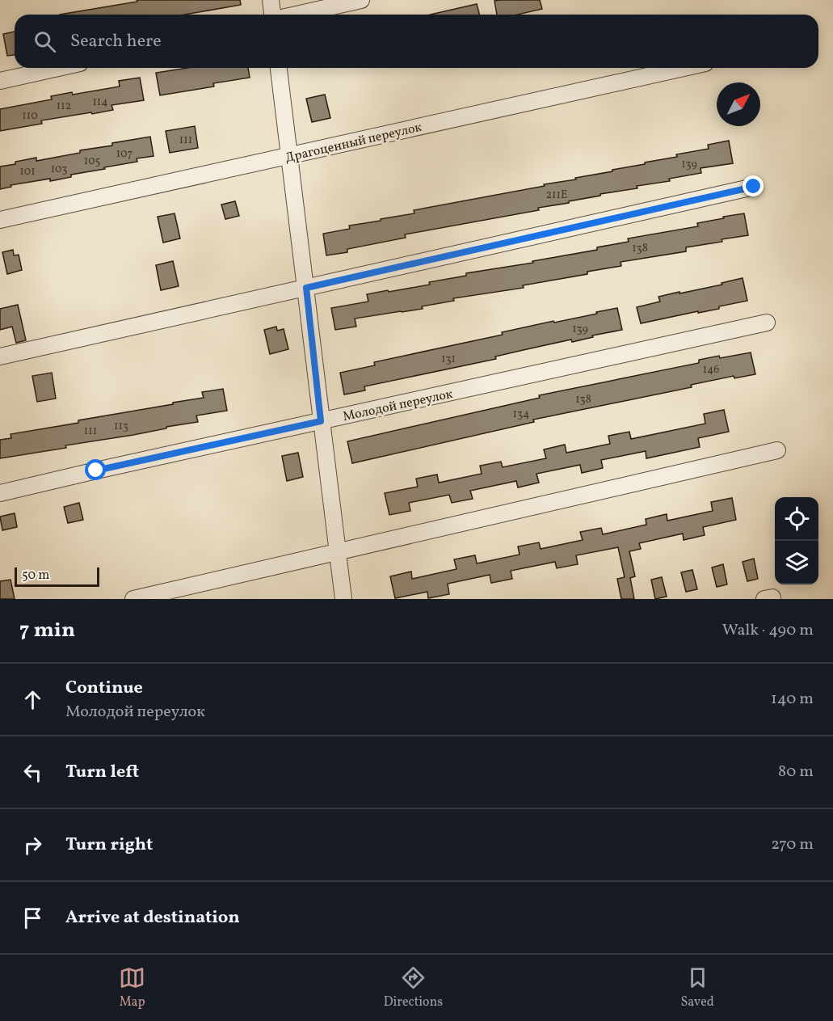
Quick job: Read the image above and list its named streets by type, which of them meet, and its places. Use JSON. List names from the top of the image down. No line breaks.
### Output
{"streets":{"street":["Драгоценный переулок","Молодой переулок"]},"house_numbers":["114","112","110","111","107","105","139","103","101","211Е","138","139","131","146","138","134","113","111"],"scale_bar":"50 m","north":"top right","page":{"search":"Search here","scale":"50 m","heading":["7 min","Walk · 490 m"],"list":[["Continue","Молодой переулок","140 m"],["Turn left","80 m"],["Turn right","270 m"],"Arrive at destination"],"nav":["Map","Directions","Saved"]}}
